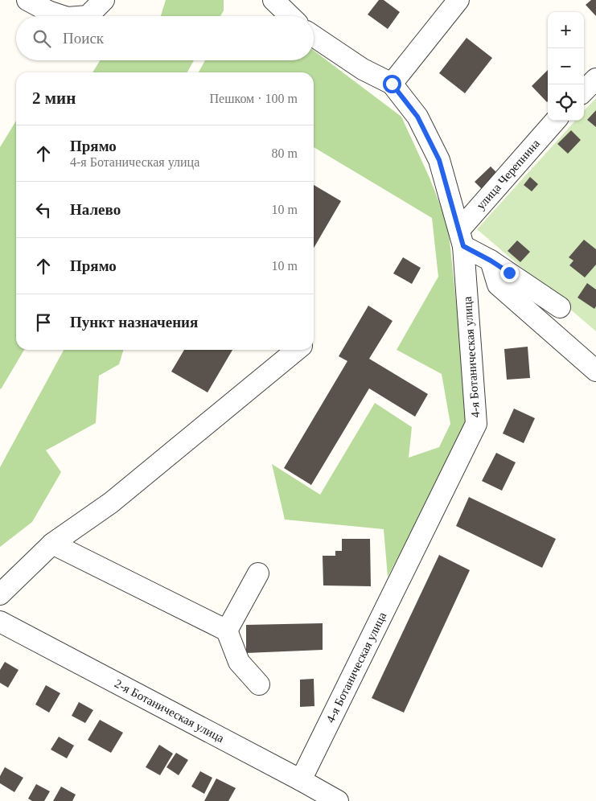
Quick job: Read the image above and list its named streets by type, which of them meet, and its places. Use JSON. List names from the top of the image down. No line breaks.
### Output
{"streets":{"street":["улица Черепнина","4-я Ботаническая улица","2-я Ботаническая улица"]},"crossings":[["улица Черепнина","4-я Ботаническая улица"],["4-я Ботаническая улица","2-я Ботаническая улица"]],"page":{"map_buttons":["+","−"],"search":"Поиск","heading":["2 мин","Пешком · 100 m"],"list":[["Прямо","4-я Ботаническая улица","80 m"],["Налево","10 m"],["Прямо","10 m"],"Пункт назначения"]}}
